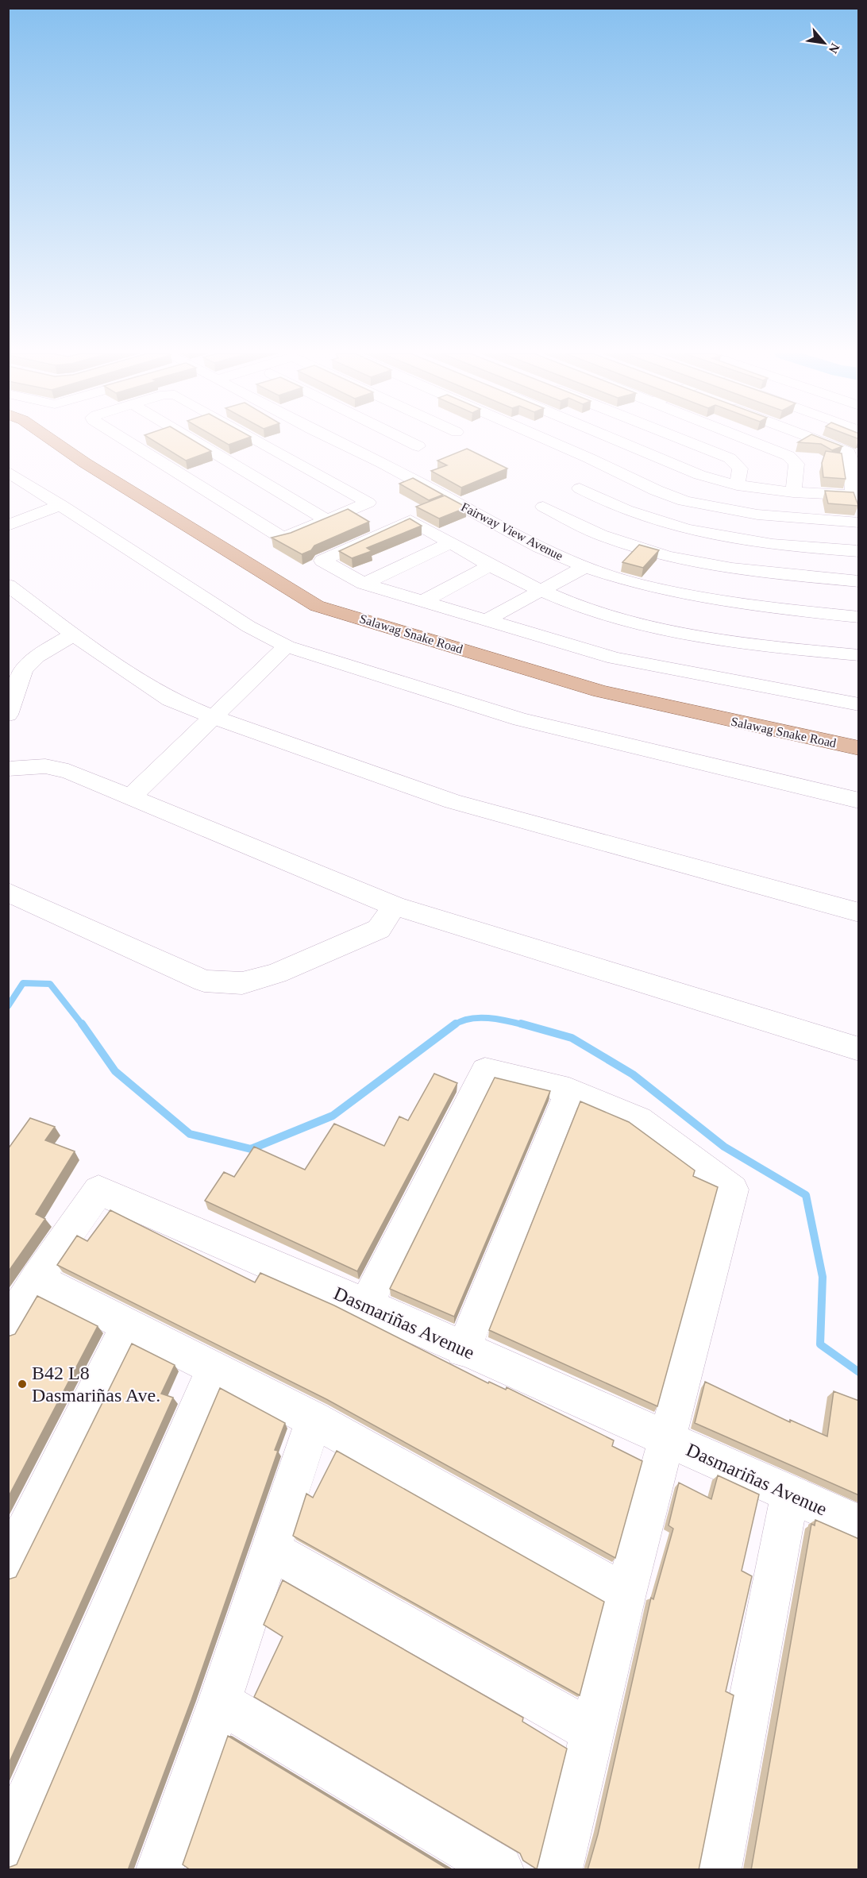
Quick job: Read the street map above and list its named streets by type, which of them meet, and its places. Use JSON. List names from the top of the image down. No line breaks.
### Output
{"streets":{"main road":["Salawag Snake Road"],"street":["Fairway View Avenue","Dasmariñas Avenue"]},"places":["B42 L8 Dasmariñas Ave."],"north":"bottom right"}
